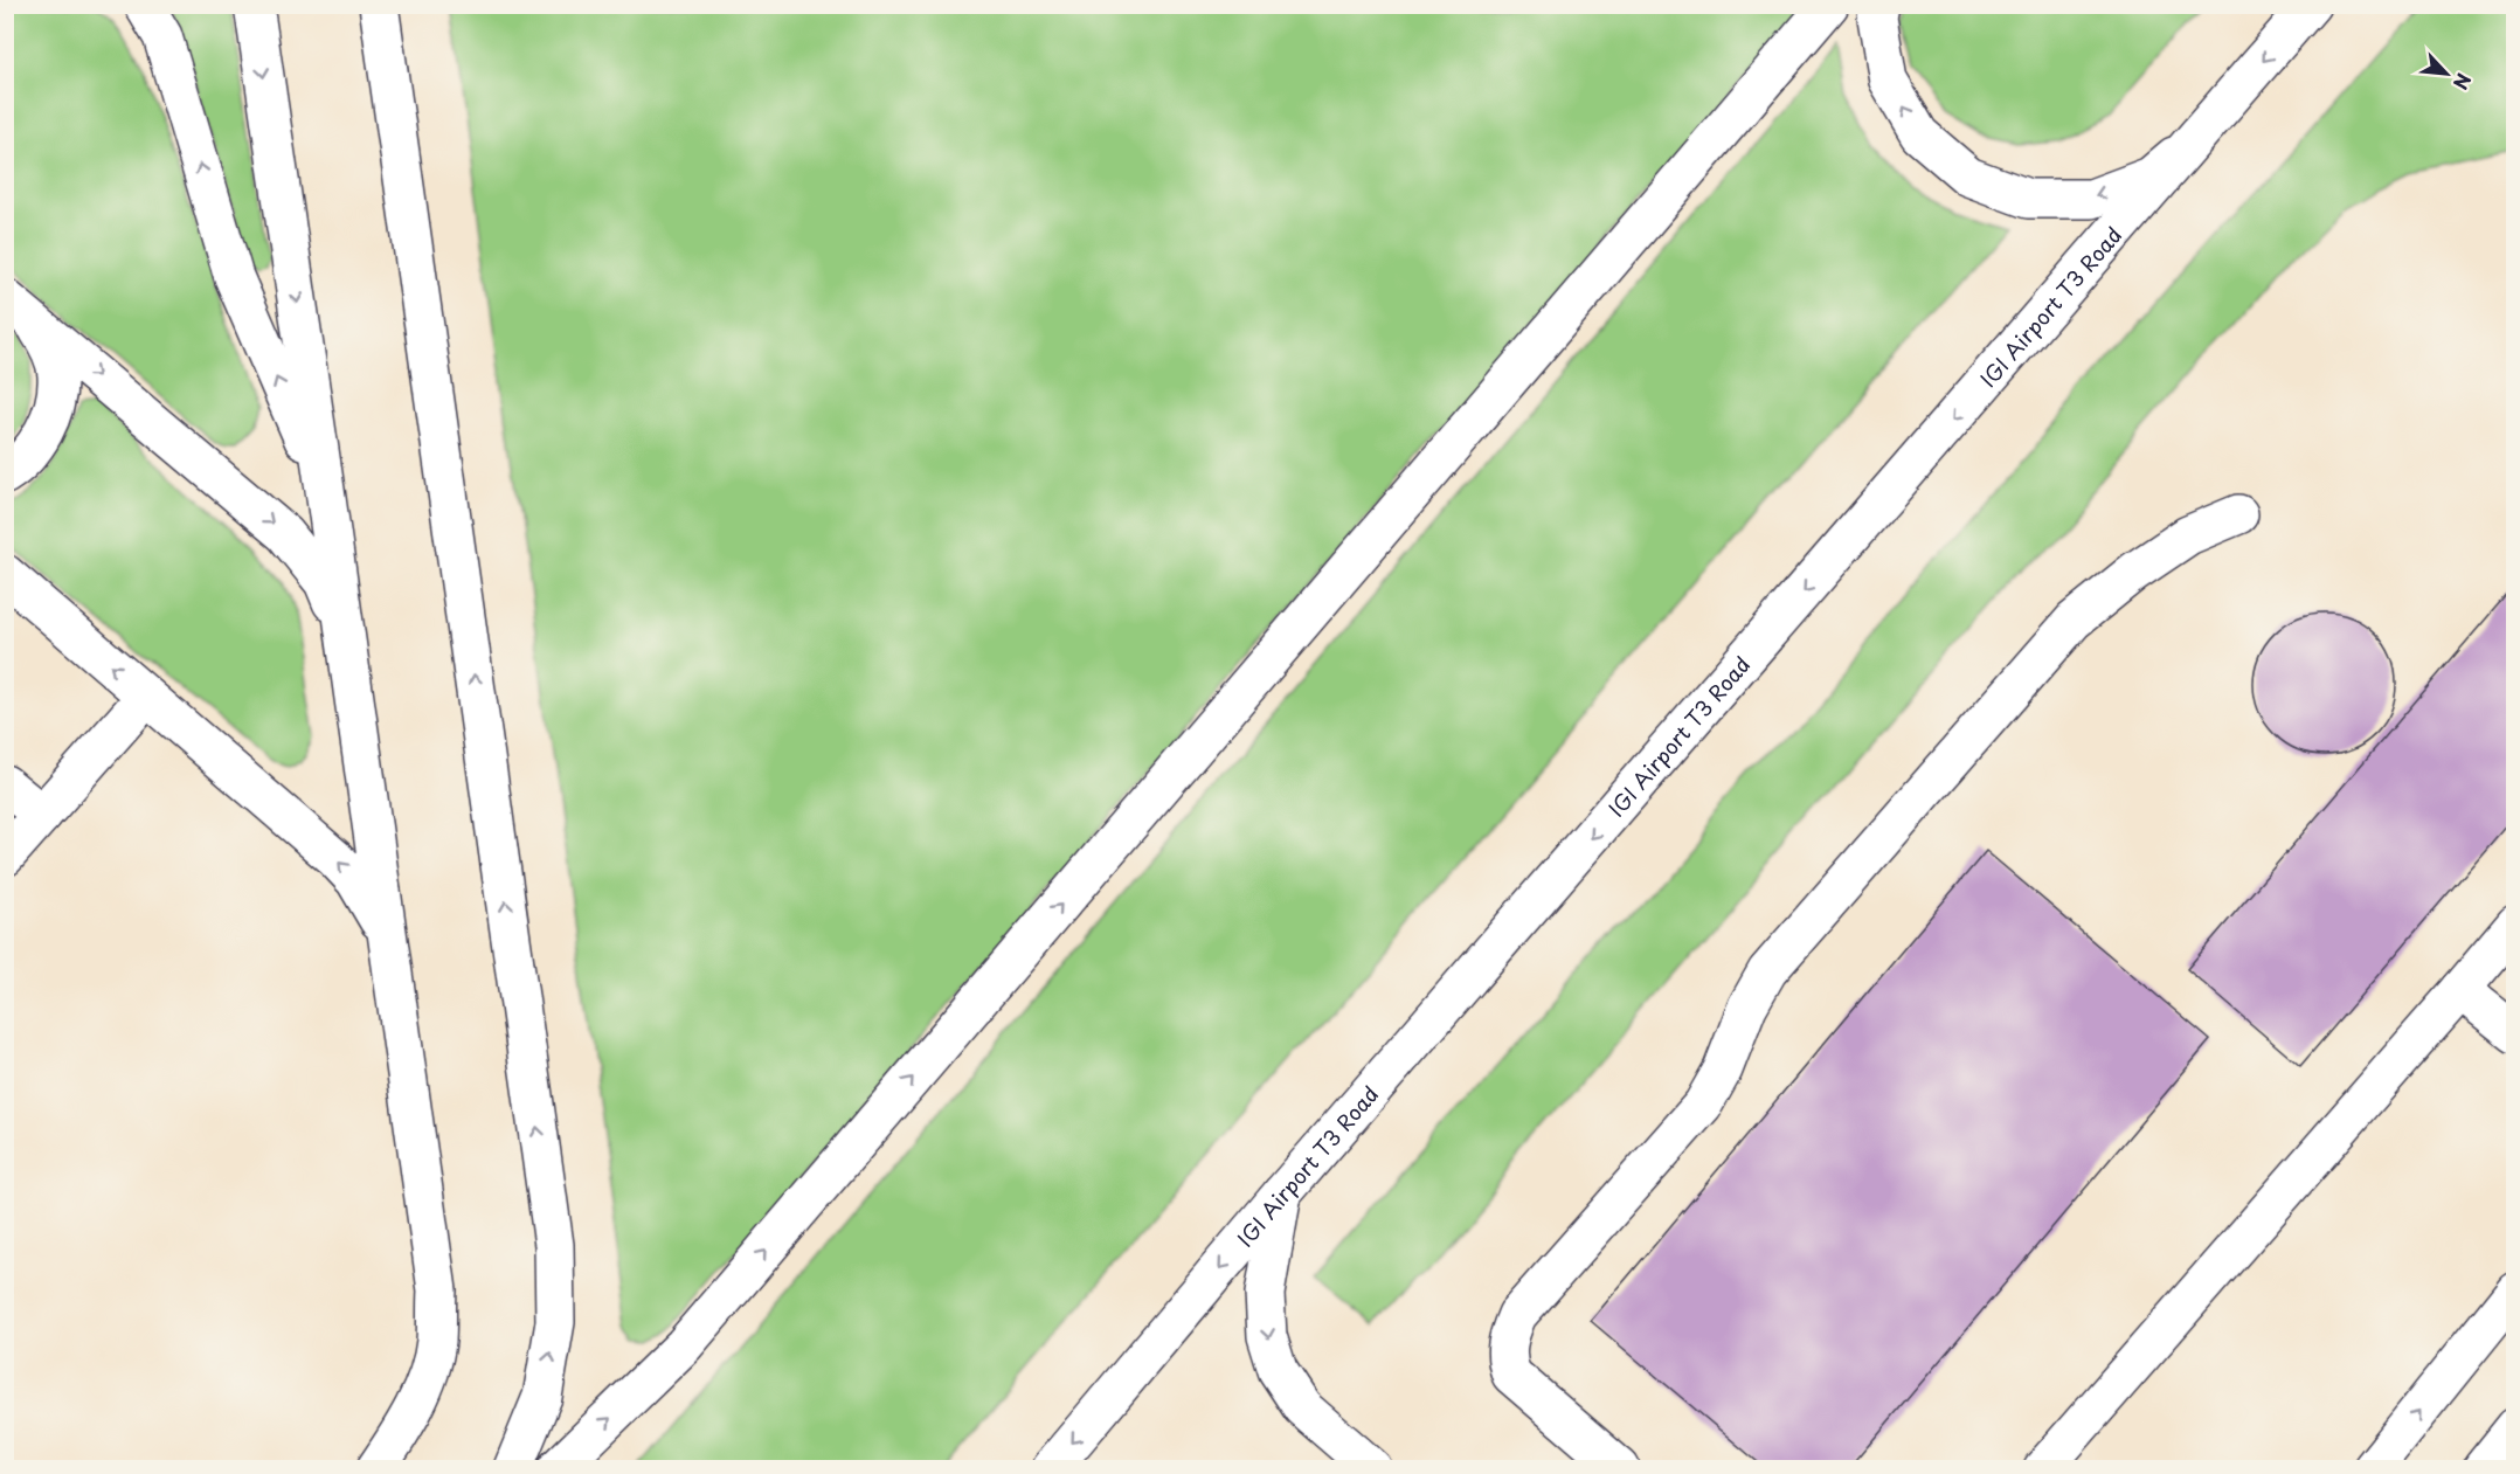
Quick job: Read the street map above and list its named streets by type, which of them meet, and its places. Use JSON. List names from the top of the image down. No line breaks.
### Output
{"streets":{"main road":["IGI Airport T3 Road"]},"one_way":["IGI Airport T3 Road"],"north":"bottom right"}
